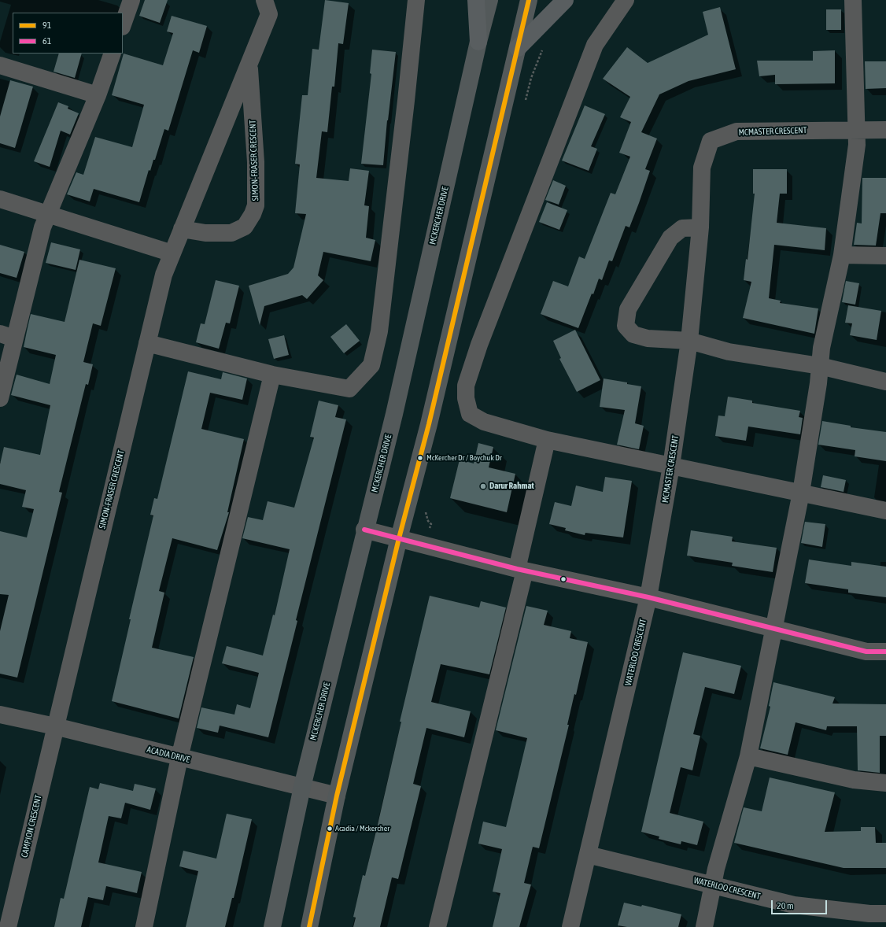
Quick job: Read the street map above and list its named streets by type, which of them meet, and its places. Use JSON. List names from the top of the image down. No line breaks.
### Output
{"streets":{"main road":["MCKERCHER DRIVE"],"street":["MCMASTER CRESCENT","SIMON-FRASER CRESCENT","WATERLOO CRESCENT","ACADIA DRIVE","CAMPION CRESCENT"]},"crossings":[["MCMASTER CRESCENT","WATERLOO CRESCENT"],["SIMON-FRASER CRESCENT","ACADIA DRIVE"],["SIMON-FRASER CRESCENT","CAMPION CRESCENT"],["MCKERCHER DRIVE","ACADIA DRIVE"],["ACADIA DRIVE","CAMPION CRESCENT"]],"places":["McKercher Dr / Boychuk Dr","Darur Rahmat","Acadia / Mckercher"],"lines":["transit line 91","transit line 61"],"legend":["91","61"],"scale_bar":"20 m"}
